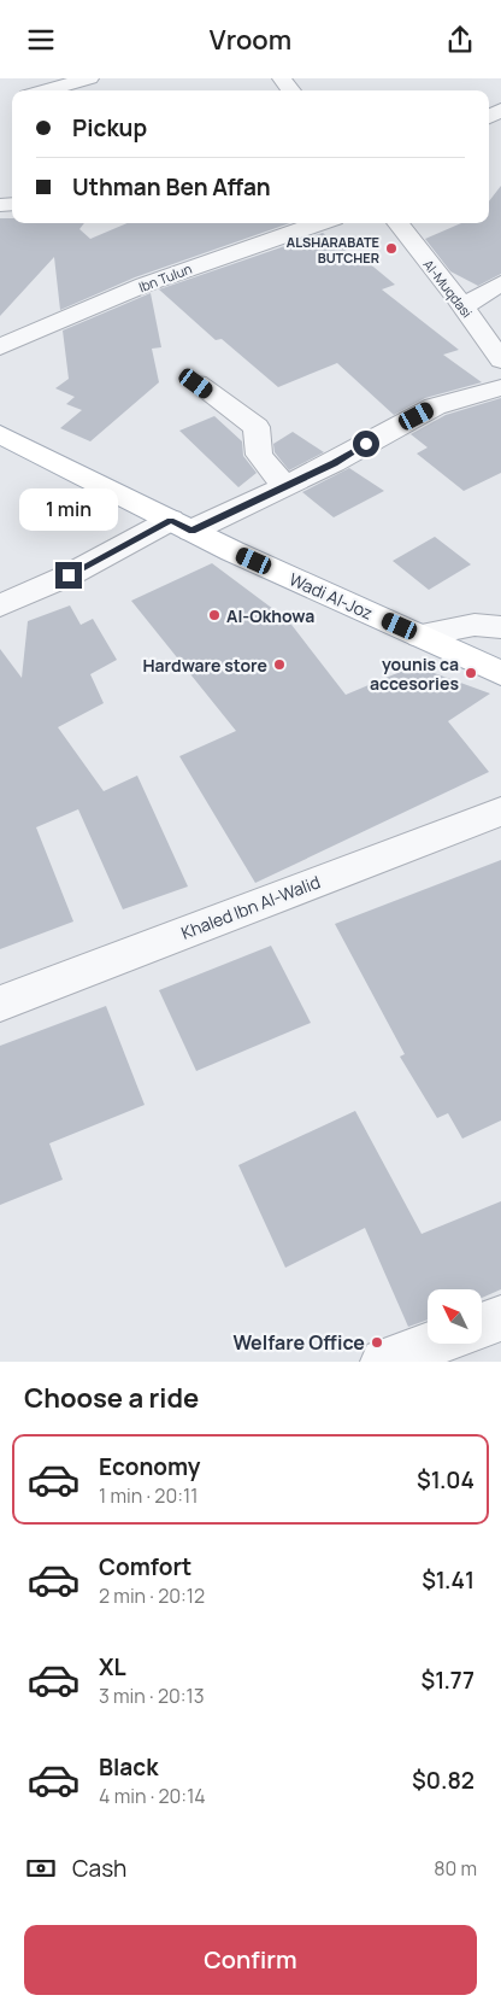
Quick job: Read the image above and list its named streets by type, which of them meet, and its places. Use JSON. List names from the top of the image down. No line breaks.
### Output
{"streets":{"main road":["Wadi Al-Joz"],"street":["Ibn Tulun","Al-Muqdasi","Khaled Ibn Al-Walid"]},"places":["ALSHARABATE BUTCHER","Al-Okhowa","Hardware store","younis ca accesories","Welfare Office"],"north":"top left","page":{"header":"Vroom","banner":["Pickup","Uthman Ben Affan"],"bubble":"1 min","heading":"Choose a ride","list":[{"name":"Economy","note":"1 min · 20:11","value":"$1.04"},{"name":"Comfort","note":"2 min · 20:12","value":"$1.41"},{"name":"XL","note":"3 min · 20:13","value":"$1.77"},{"name":"Black","note":"4 min · 20:14","value":"$0.82"}],"pay":["Cash","80 m"],"buttons":"Confirm"}}
